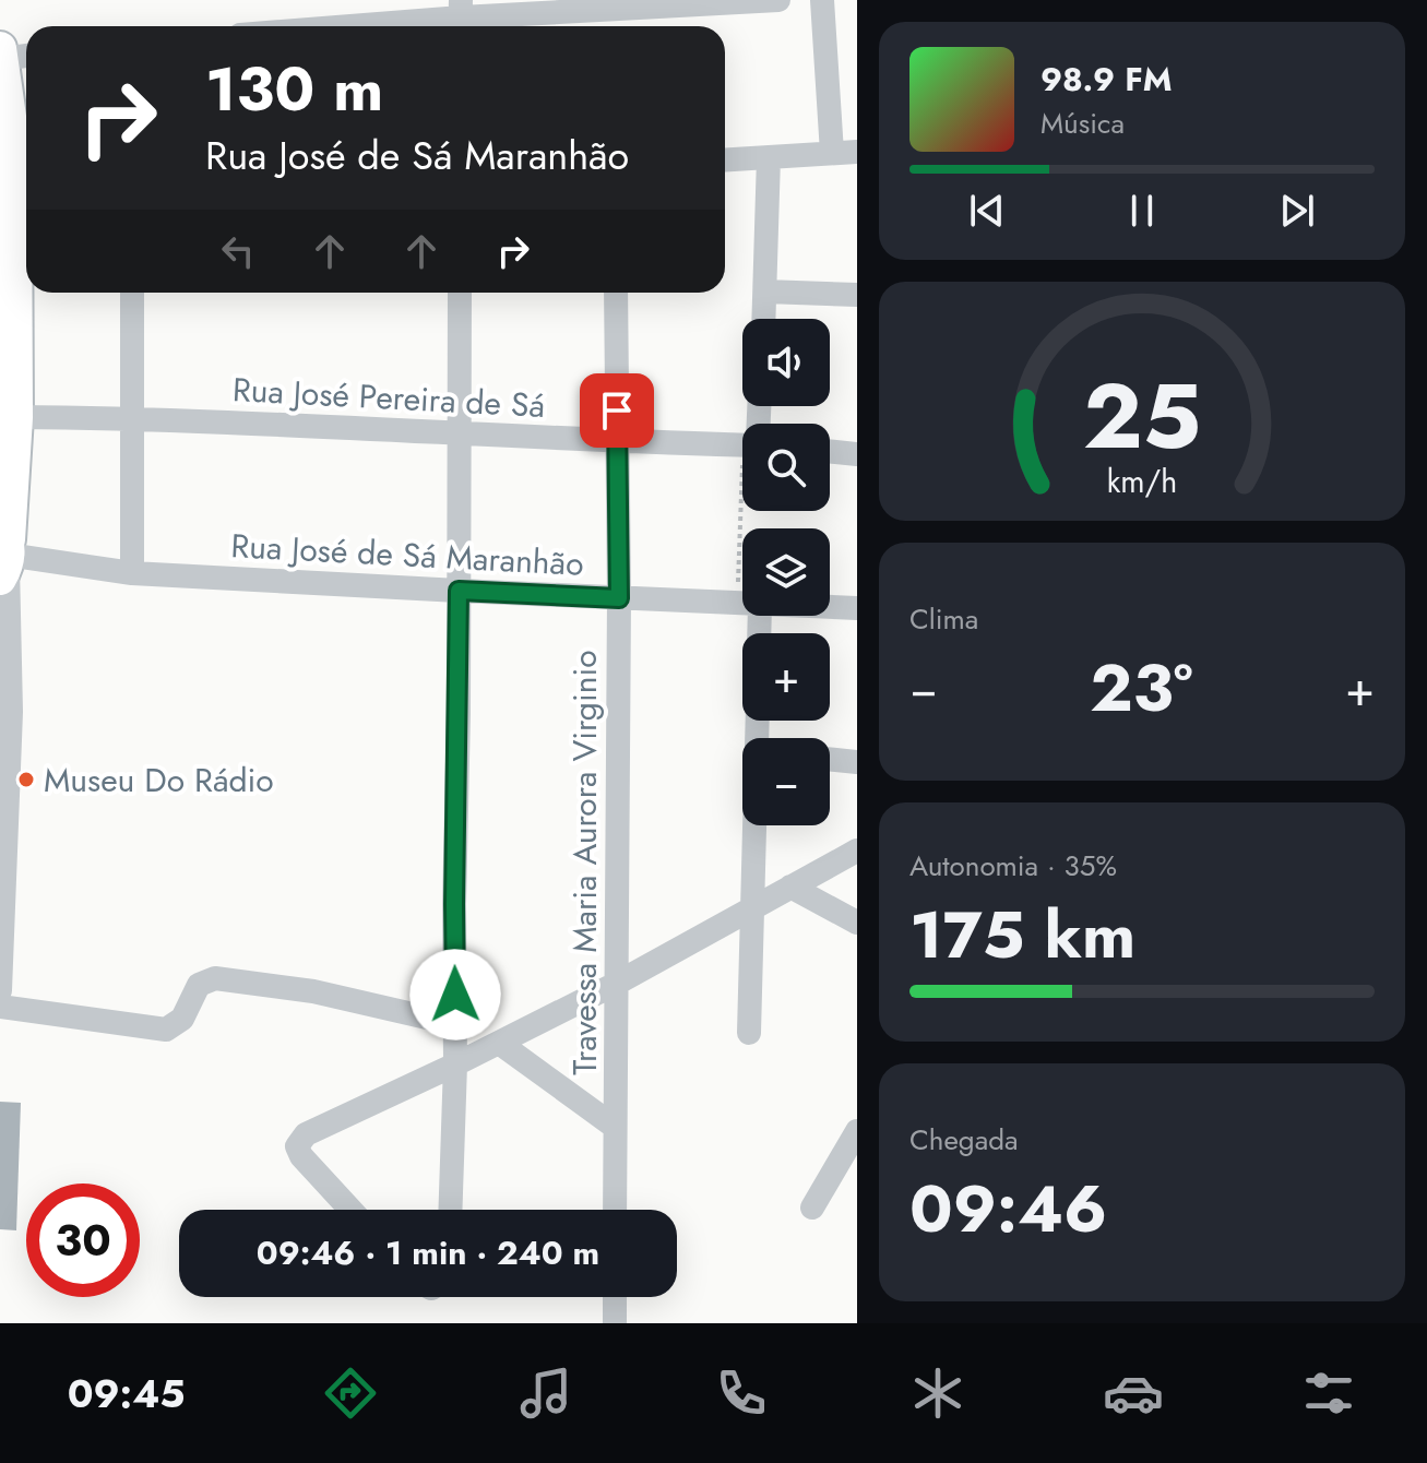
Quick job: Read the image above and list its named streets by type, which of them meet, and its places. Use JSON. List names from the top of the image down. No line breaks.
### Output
{"streets":{"street":["Rua José Pereira de Sá","Rua José de Sá Maranhão","Travessa Maria Aurora Virginio"]},"crossings":[["Rua José Pereira de Sá","Travessa Maria Aurora Virginio"],["Rua José de Sá Maranhão","Travessa Maria Aurora Virginio"]],"places":["Museu Do Rádio"],"page":{"turn":["130 m","Rua José de Sá Maranhão"],"song":["98.9 FM","Música"],"map_buttons":["+","−"],"tile":["Clima",["Autonomia · 35%","175 km"],["Chegada","09:46"]],"heat":["−","23°","+"],"limit":"30","trip":"09:46 · 1 min · 240 m","tabs":"09:45","gauge":["25","km/h"]}}
